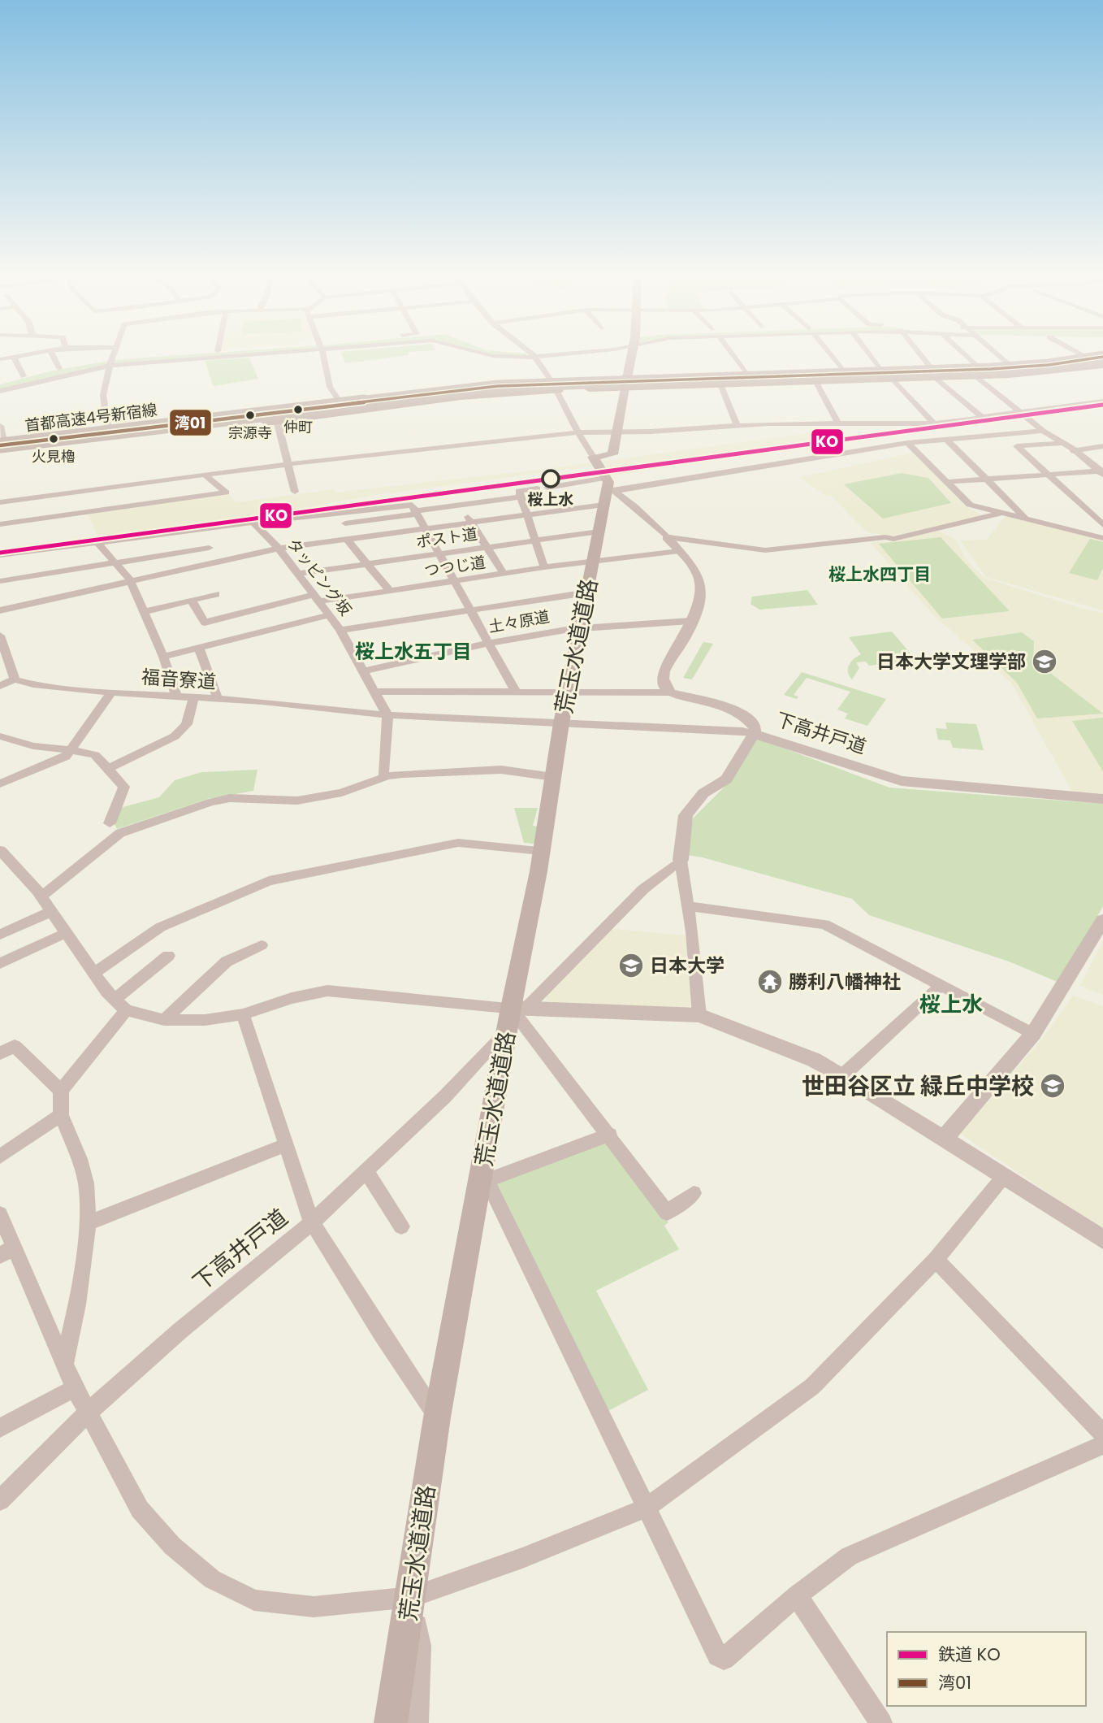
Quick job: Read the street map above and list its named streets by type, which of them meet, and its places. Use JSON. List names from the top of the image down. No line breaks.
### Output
{"streets":{"highway":["首都高速4号新宿線"],"main road":["荒玉水道道路"],"street":["ポスト道","つつじ道","タッピング坂","土々原道","福音寮道","下高井戸道"]},"crossings":[["ポスト道","タッピング坂"],["ポスト道","荒玉水道道路"],["つつじ道","タッピング坂"],["つつじ道","荒玉水道道路"],["タッピング坂","土々原道"],["タッピング坂","福音寮道"],["土々原道","荒玉水道道路"],["荒玉水道道路","福音寮道"],["荒玉水道道路","下高井戸道"],["福音寮道","下高井戸道"]],"districts":["桜上水四丁目","桜上水五丁目","桜上水"],"places":{"other":["仲町","宗源寺","火見櫓","桜上水"],"school or university":["日本大学文理学部","日本大学","世田谷区立 緑丘中学校"],"temple":["勝利八幡神社"]},"lines":["transit line 湾01","rail line KO"],"legend":["鉄道 KO","湾01"]}
